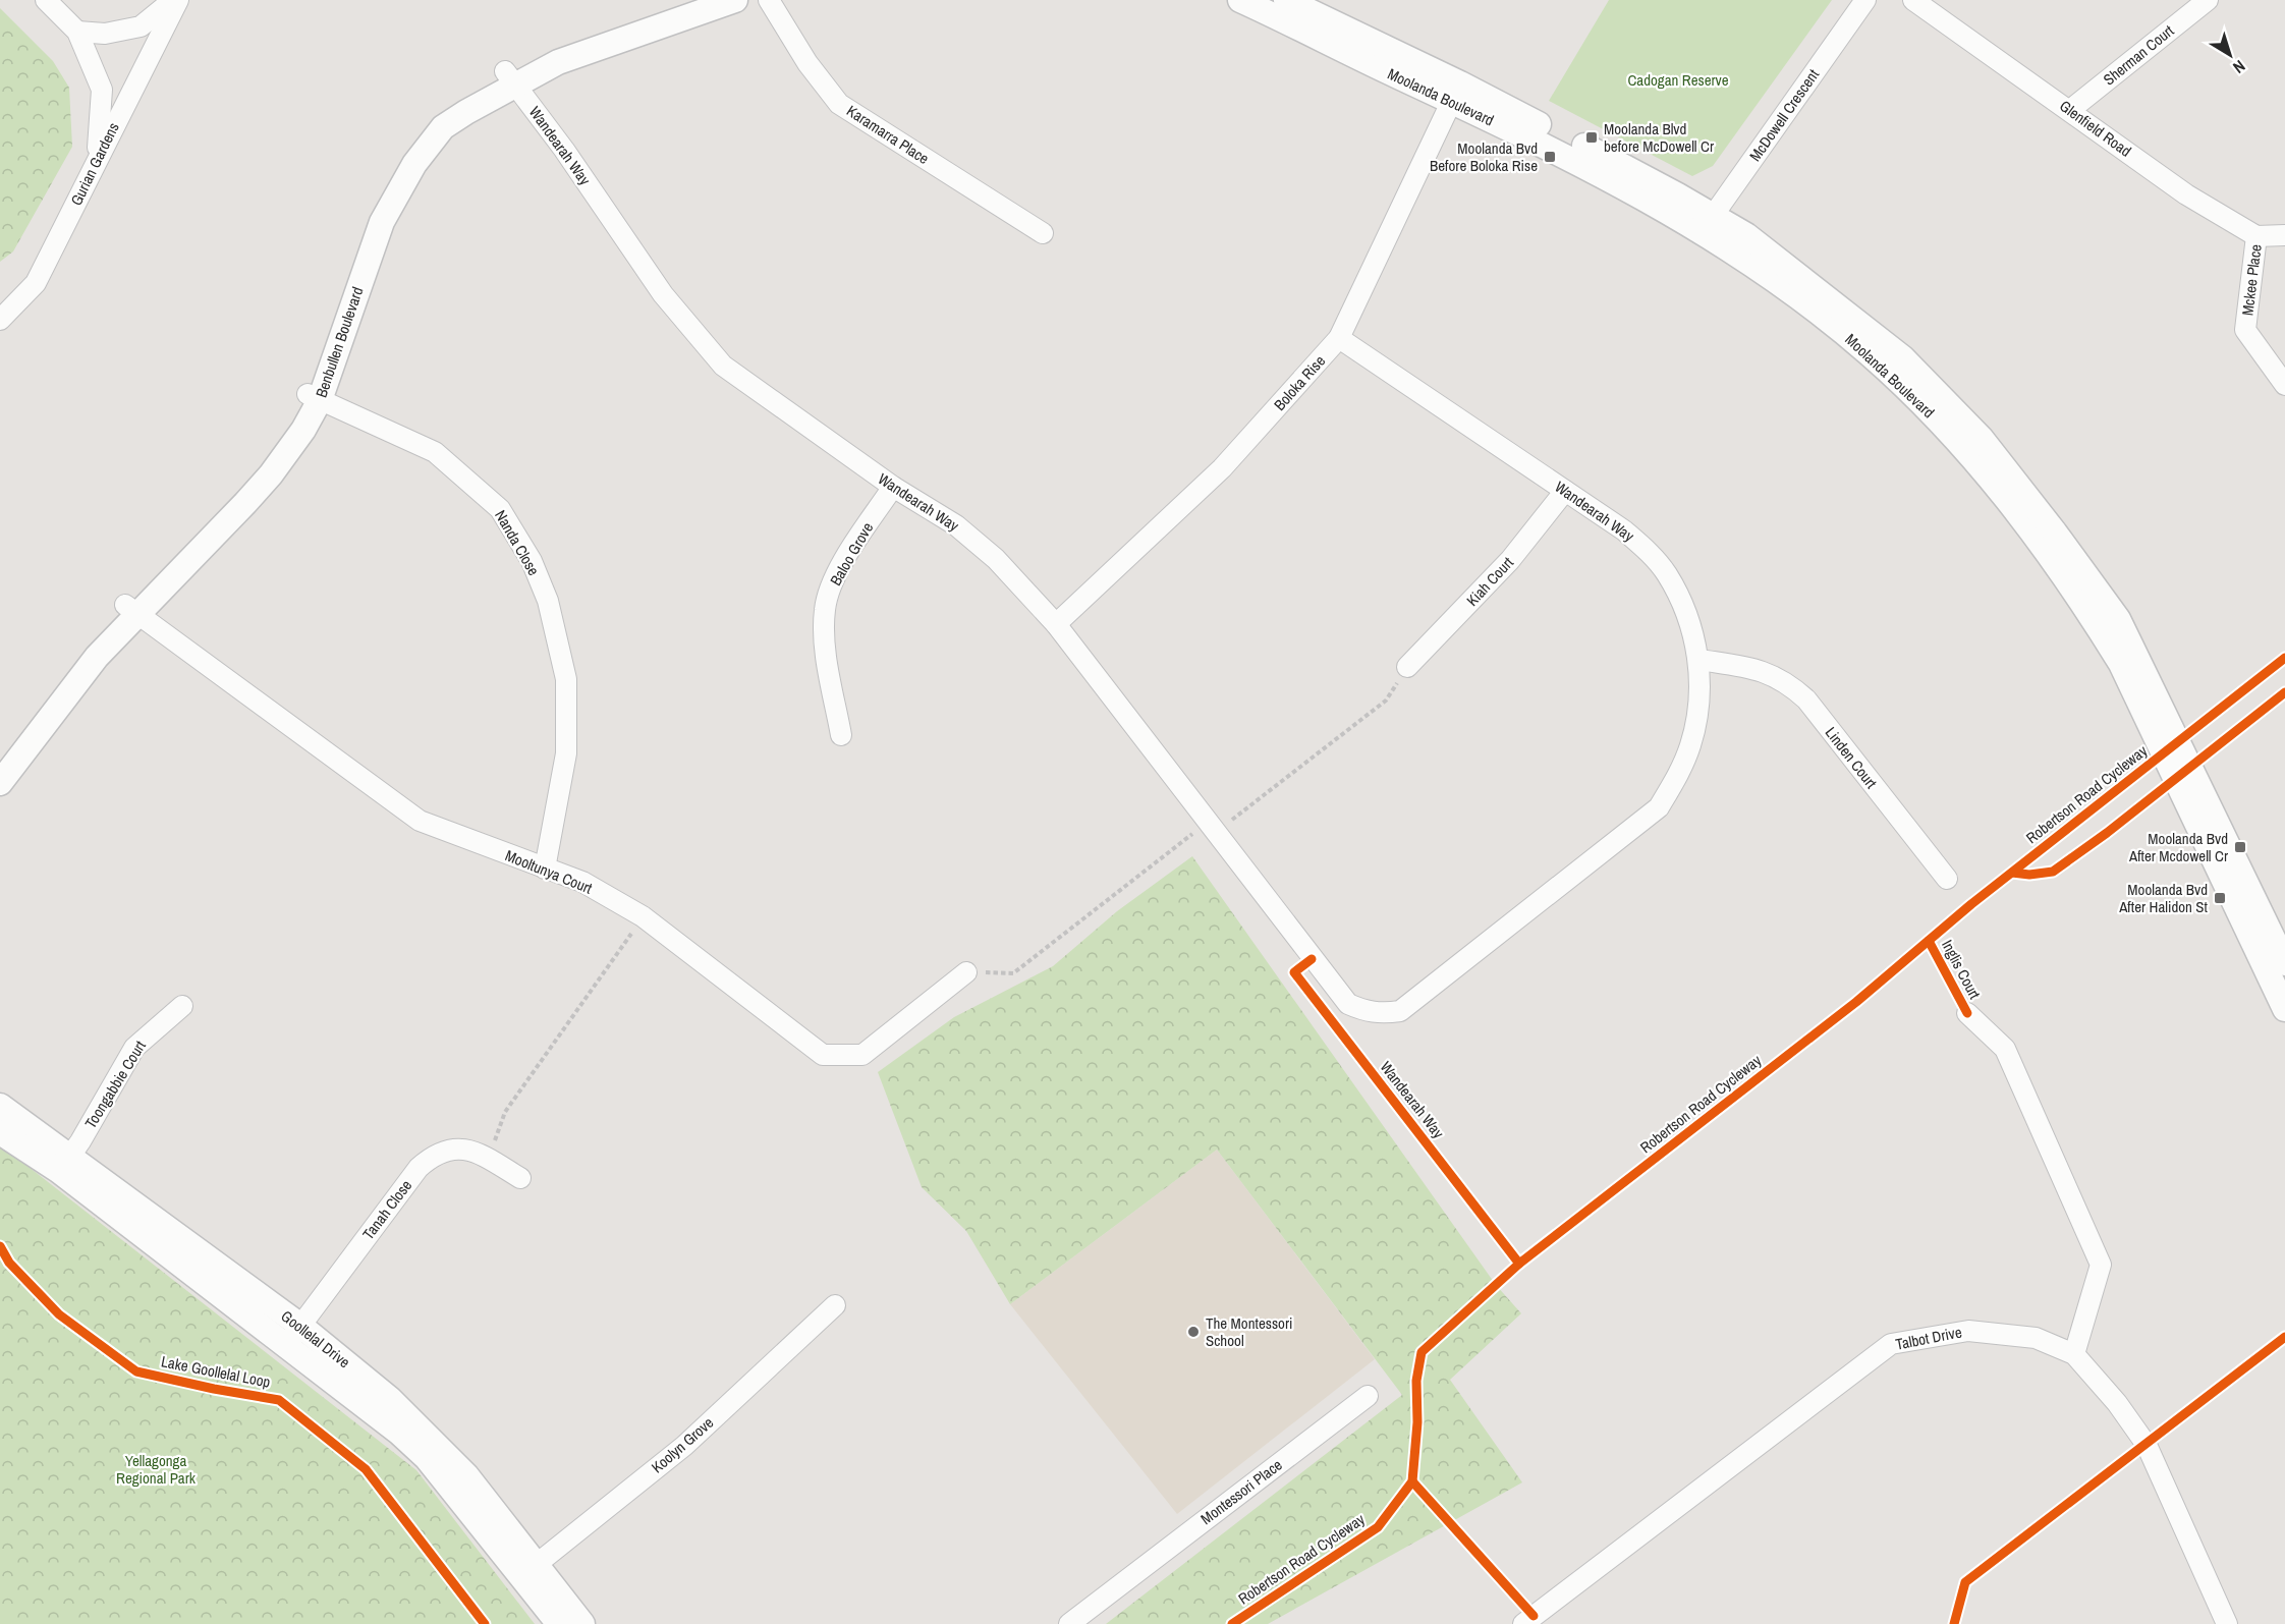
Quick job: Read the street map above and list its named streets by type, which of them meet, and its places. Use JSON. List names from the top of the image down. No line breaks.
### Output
{"streets":{"street":["Sherman Court","Moolanda Boulevard","McDowell Crescent","Glenfield Road","Karamarra Place","Wandearah Way","Gurian Gardens","Mckee Place","Benbullen Boulevard","Boloka Rise","Nanda Close","Baloo Grove","Kiah Court","Linden Court","Mooltunya Court","Inglis Court","Toongabbie Court","Tanah Close","Talbot Drive","Goollelal Drive","Koolyn Grove","Montessori Place"],"cycle path":["Robertson Road Cycleway","Lake Goollelal Loop"]},"crossings":[["Sherman Court","Glenfield Road"],["Moolanda Boulevard","McDowell Crescent"],["Moolanda Boulevard","Boloka Rise"],["Glenfield Road","Mckee Place"],["Wandearah Way","Benbullen Boulevard"],["Wandearah Way","Boloka Rise"],["Wandearah Way","Baloo Grove"],["Wandearah Way","Kiah Court"],["Wandearah Way","Linden Court"],["Benbullen Boulevard","Nanda Close"],["Benbullen Boulevard","Mooltunya Court"],["Nanda Close","Mooltunya Court"],["Inglis Court","Talbot Drive"],["Toongabbie Court","Goollelal Drive"],["Tanah Close","Goollelal Drive"],["Goollelal Drive","Koolyn Grove"]],"parks":["Cadogan Reserve","Yellagonga Regional Park"],"places":{"transit":["Moolanda Blvd before McDowell Cr","Moolanda Bvd Before Boloka Rise","Moolanda Bvd After Mcdowell Cr","Moolanda Bvd After Halidon St"],"other":["The Montessori School"]},"north":"bottom right"}
